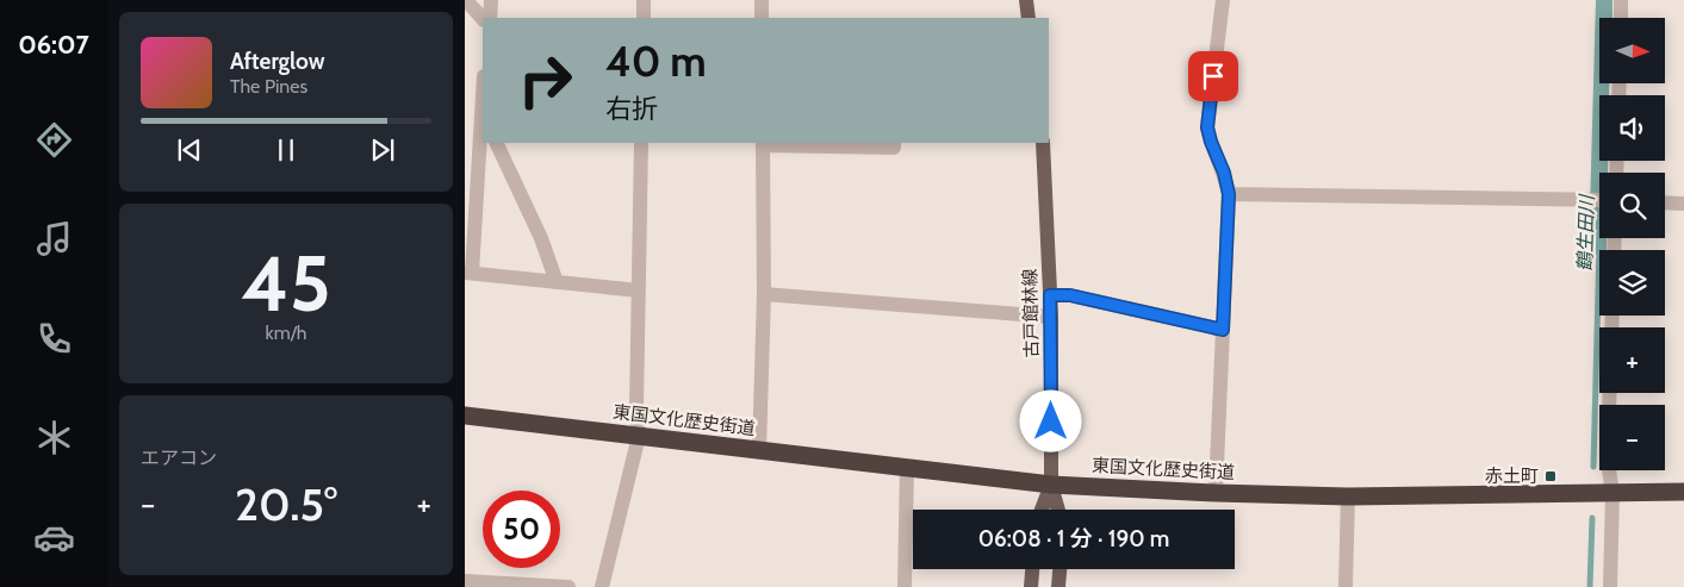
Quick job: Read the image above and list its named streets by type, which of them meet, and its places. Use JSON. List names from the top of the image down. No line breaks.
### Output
{"streets":{"highway":["東国文化歴史街道"],"main road":["古戸館林線"]},"crossings":[["古戸館林線","東国文化歴史街道"]],"water":["鶴生田川"],"places":{"transit":["赤土町"]},"north":"right","page":{"tabs":"06:07","map_buttons":["+","−"],"turn":["40 m","右折"],"song":["Afterglow","The Pines"],"tile":[["45","km/h"],"エアコン"],"heat":["−","20.5°","+"],"limit":"50","trip":"06:08 · 1 分 · 190 m"}}
